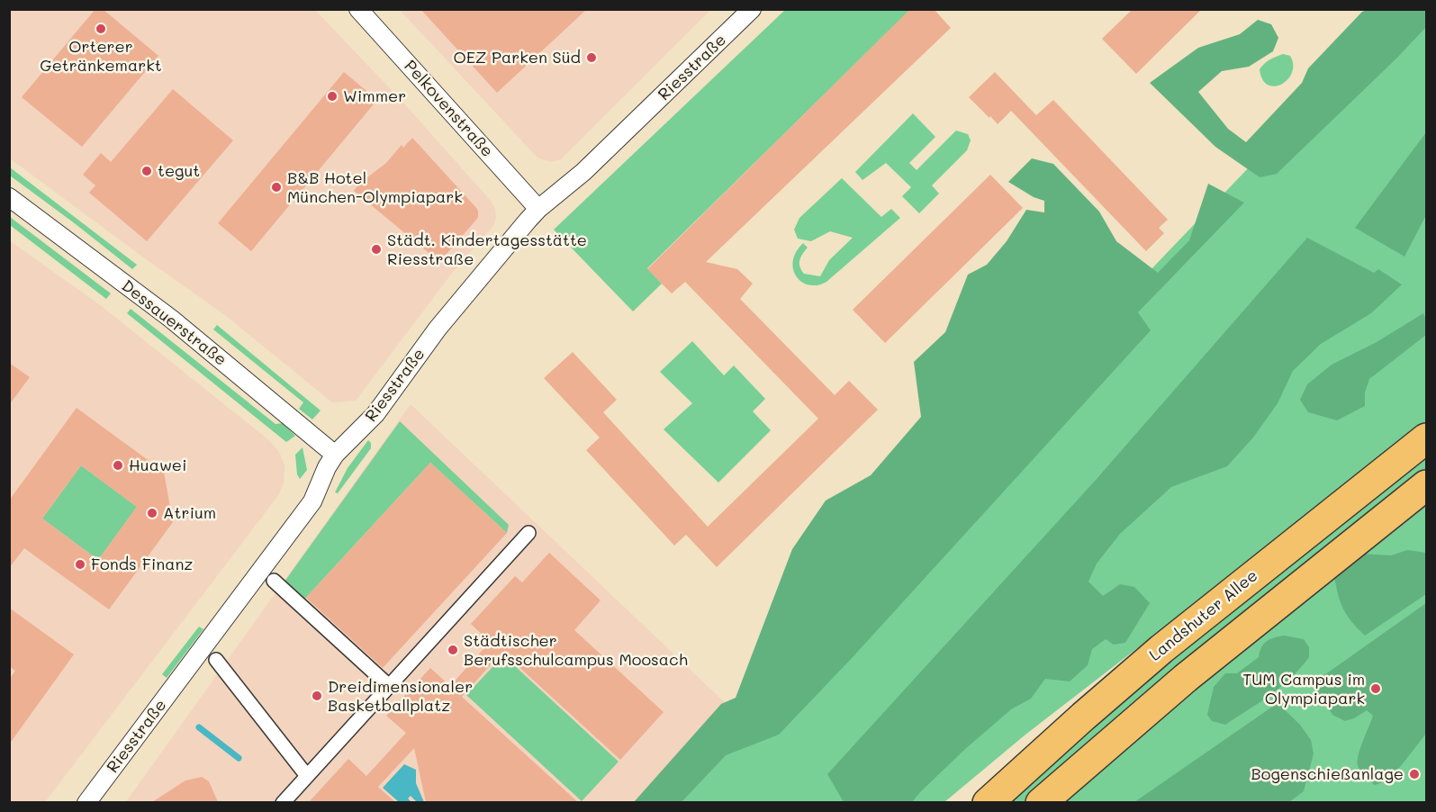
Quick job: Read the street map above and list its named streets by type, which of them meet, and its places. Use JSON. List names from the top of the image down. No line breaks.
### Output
{"streets":{"highway":["Landshuter Allee"],"street":["Riesstraße","Pelkovenstraße","Dessauerstraße"]},"crossings":[["Riesstraße","Pelkovenstraße"],["Riesstraße","Dessauerstraße"]],"places":["Orterer Getränkemarkt","OEZ Parken Süd","Wimmer","tegut","B&B Hotel München-Olympiapark","Städt. Kindertagesstätte Riesstraße","Huawei","Atrium","Fonds Finanz","Städtischer Berufsschulcampus Moosach","TUM Campus im Olympiapark","Dreidimensionaler Basketballplatz","Bogenschießanlage"]}
